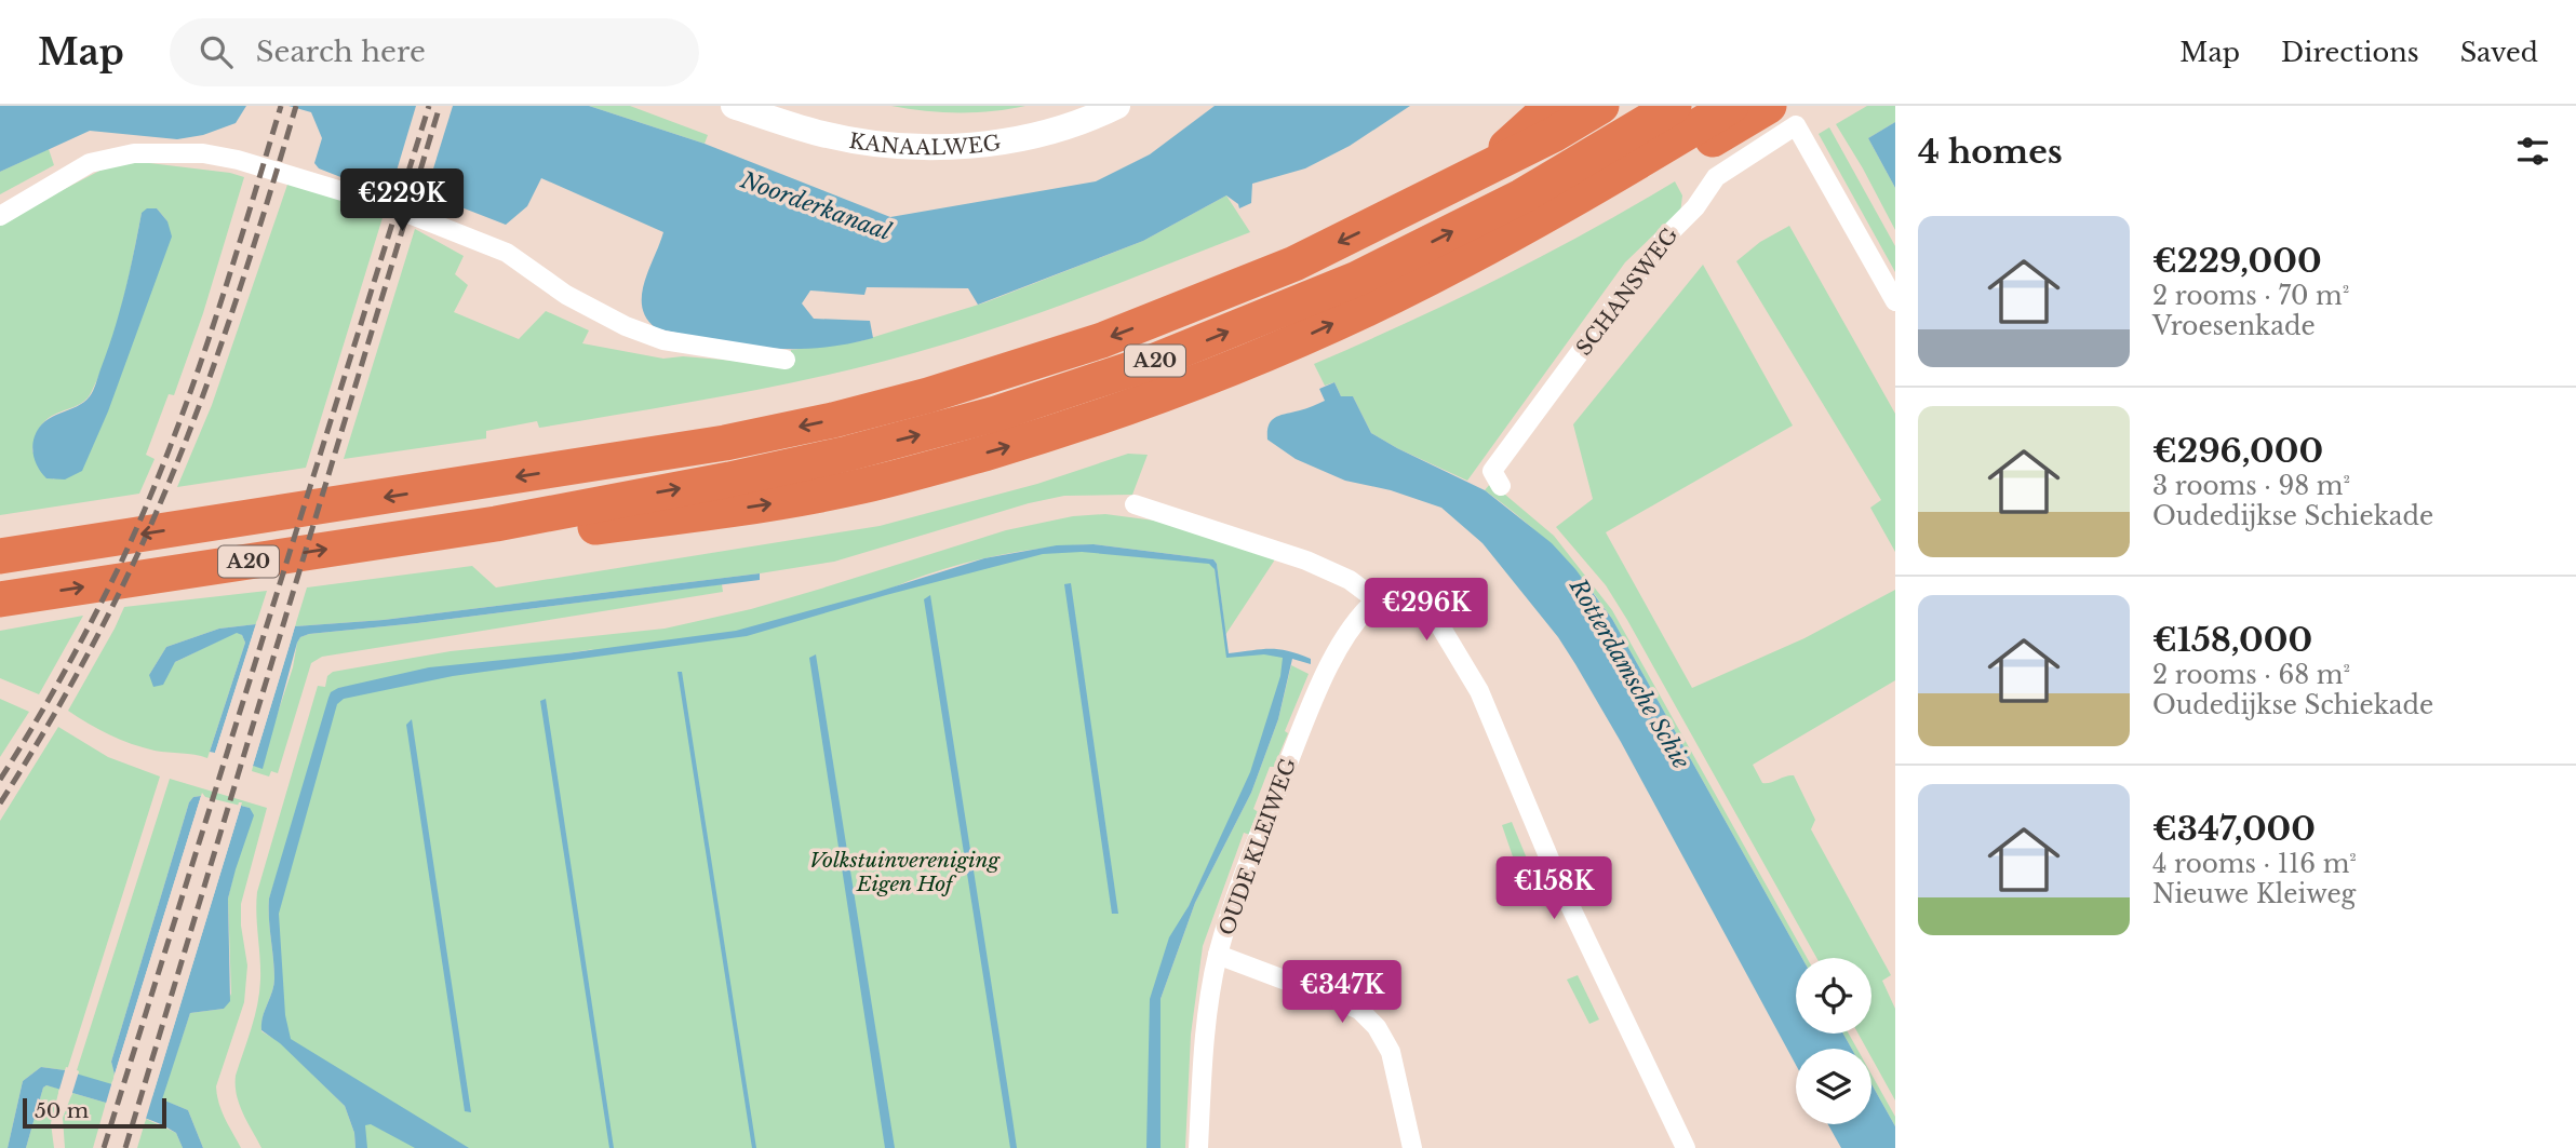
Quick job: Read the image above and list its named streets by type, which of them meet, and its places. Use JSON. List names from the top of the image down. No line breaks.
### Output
{"streets":{"highway":["A20"],"main road":["KANAALWEG"],"street":["SCHANSWEG","OUDE KLEIWEG"]},"crossings":[["SCHANSWEG","A20"]],"water":["Noorderkanaal","Rotterdamsche Schie"],"parks":["Volkstuinvereniging Eigen Hof"],"scale_bar":"50 m","page":{"header":"Map","search":"Search here","nav":["Map","Directions","Saved"],"heading":"4 homes","price":["€229K","€296K","€158K","€347K"],"list":[{"name":"€229,000","note":"2 rooms · 70 m² · Vroesenkade"},{"name":"€296,000","note":"3 rooms · 98 m² · Oudedijkse Schiekade"},{"name":"€158,000","note":"2 rooms · 68 m² · Oudedijkse Schiekade"},{"name":"€347,000","note":"4 rooms · 116 m² · Nieuwe Kleiweg"}],"scale":"50 m"}}
